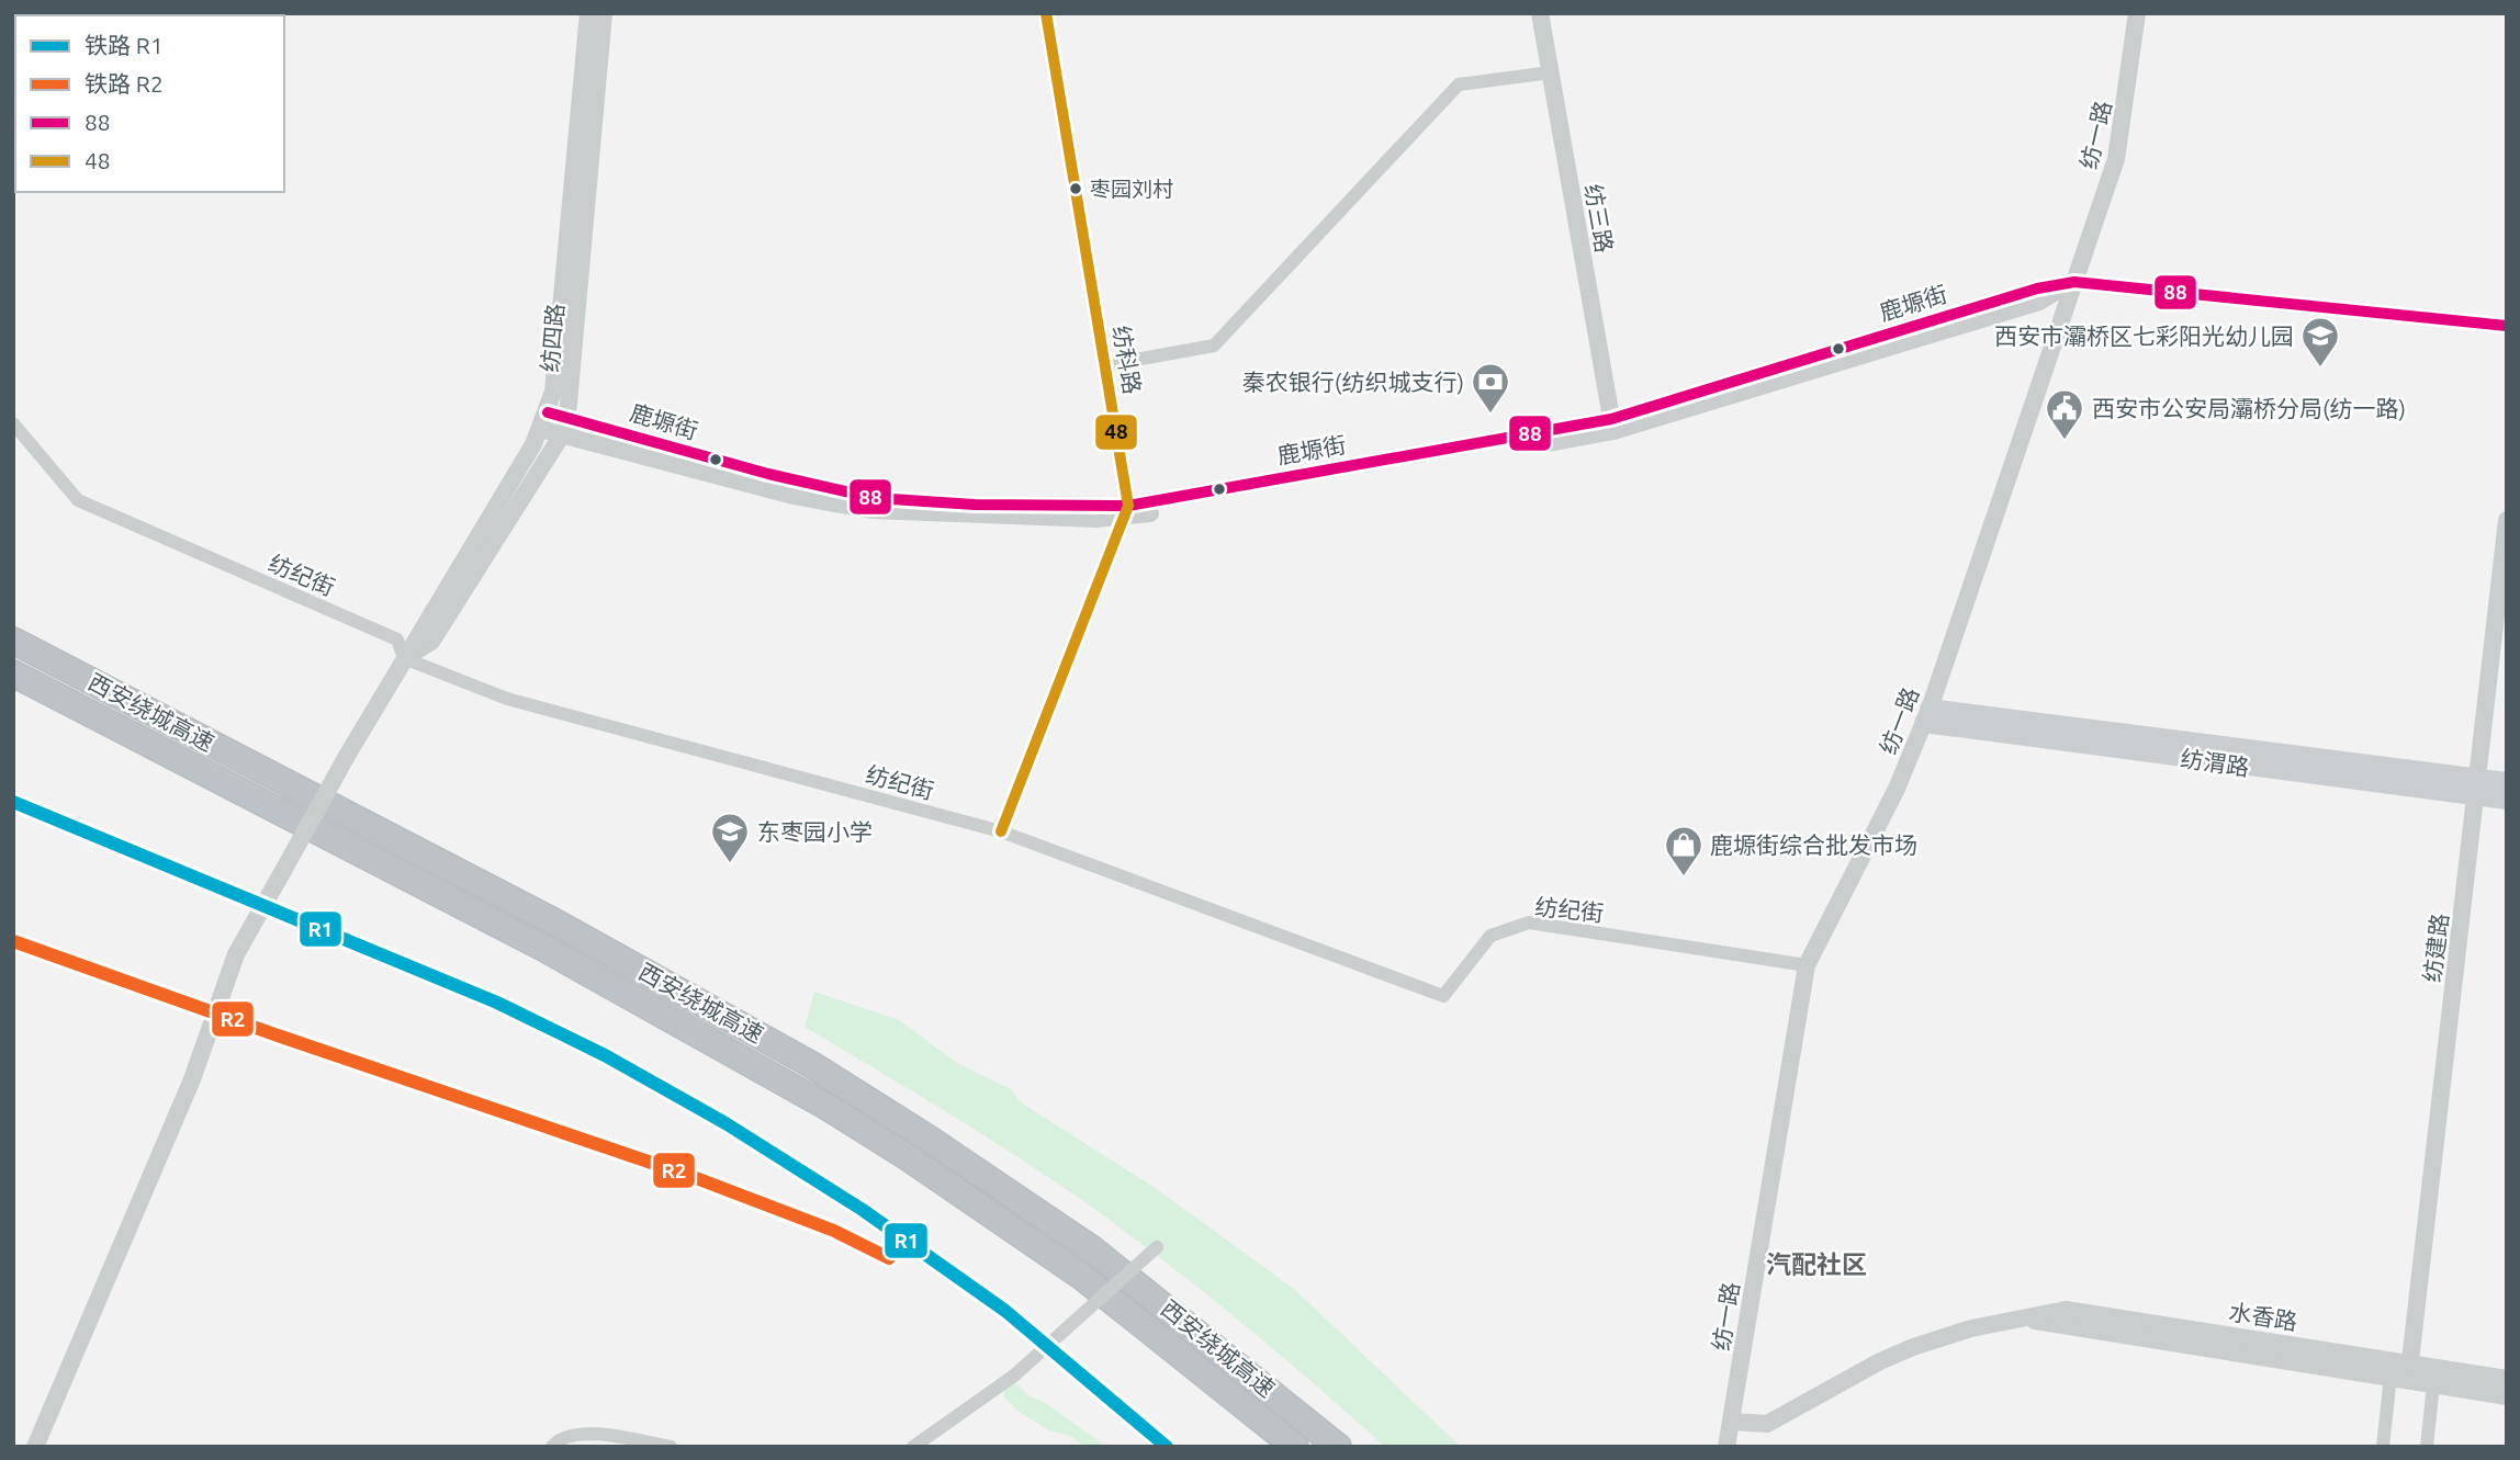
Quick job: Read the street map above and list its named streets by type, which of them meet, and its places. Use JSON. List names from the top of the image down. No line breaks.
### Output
{"streets":{"highway":["西安绕城高速"],"main road":["纺渭路"],"street":["纺一路","纺三路","鹿塬街","纺四路","纺科路","纺纪街","纺建路","水香路"]},"crossings":[["纺一路","鹿塬街"],["纺一路","纺纪街"],["纺一路","纺渭路"],["纺一路","水香路"],["纺三路","鹿塬街"],["鹿塬街","纺四路"],["鹿塬街","纺科路"],["纺四路","纺纪街"],["纺渭路","纺建路"],["纺建路","水香路"]],"districts":["汽配社区"],"places":{"other":["枣园刘村"],"school or university":["西安市灞桥区七彩阳光幼儿园","东枣园小学"],"bank":["秦农银行(纺织城支行)"],"public building":["西安市公安局灞桥分局(纺一路)"],"shop":["鹿塬街综合批发市场"]},"lines":["transit line 48","transit line 88","rail line R1","rail line R2"],"legend":["铁路 R1","铁路 R2","88","48"]}
